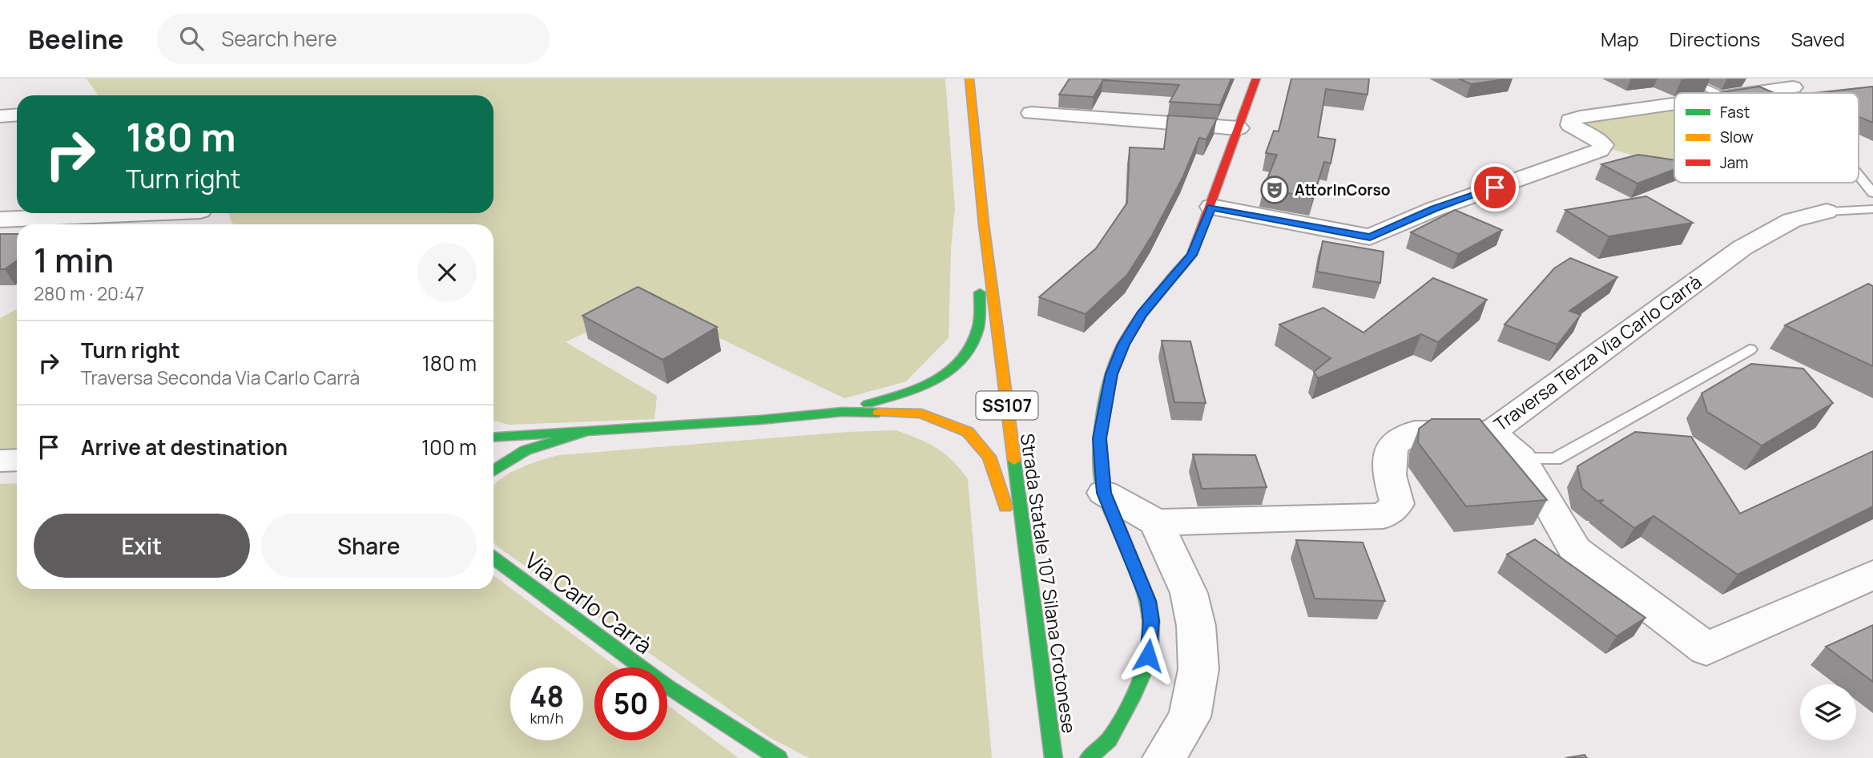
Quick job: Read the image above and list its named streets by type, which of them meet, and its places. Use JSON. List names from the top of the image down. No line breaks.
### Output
{"streets":{"main road":["SS107","Strada Statale 107 Silana Crotonese","Via Carlo Carrà"],"street":["Traversa Terza Via Carlo Carrà"]},"places":{"theatre":["AttorInCorso"]},"legend":["Fast","Slow","Jam"],"page":{"header":"Beeline","search":"Search here","nav":["Map","Directions","Saved"],"turn":["180 m","Turn right"],"heading":["1 min","280 m · 20:47"],"list":[{"name":"Turn right","note":"Traversa Seconda Via Carlo Carrà","value":"180 m"},{"name":"Arrive at destination","value":"100 m"}],"buttons":["Exit","Share"],"speed":"48 km/h","limit":"50"}}
